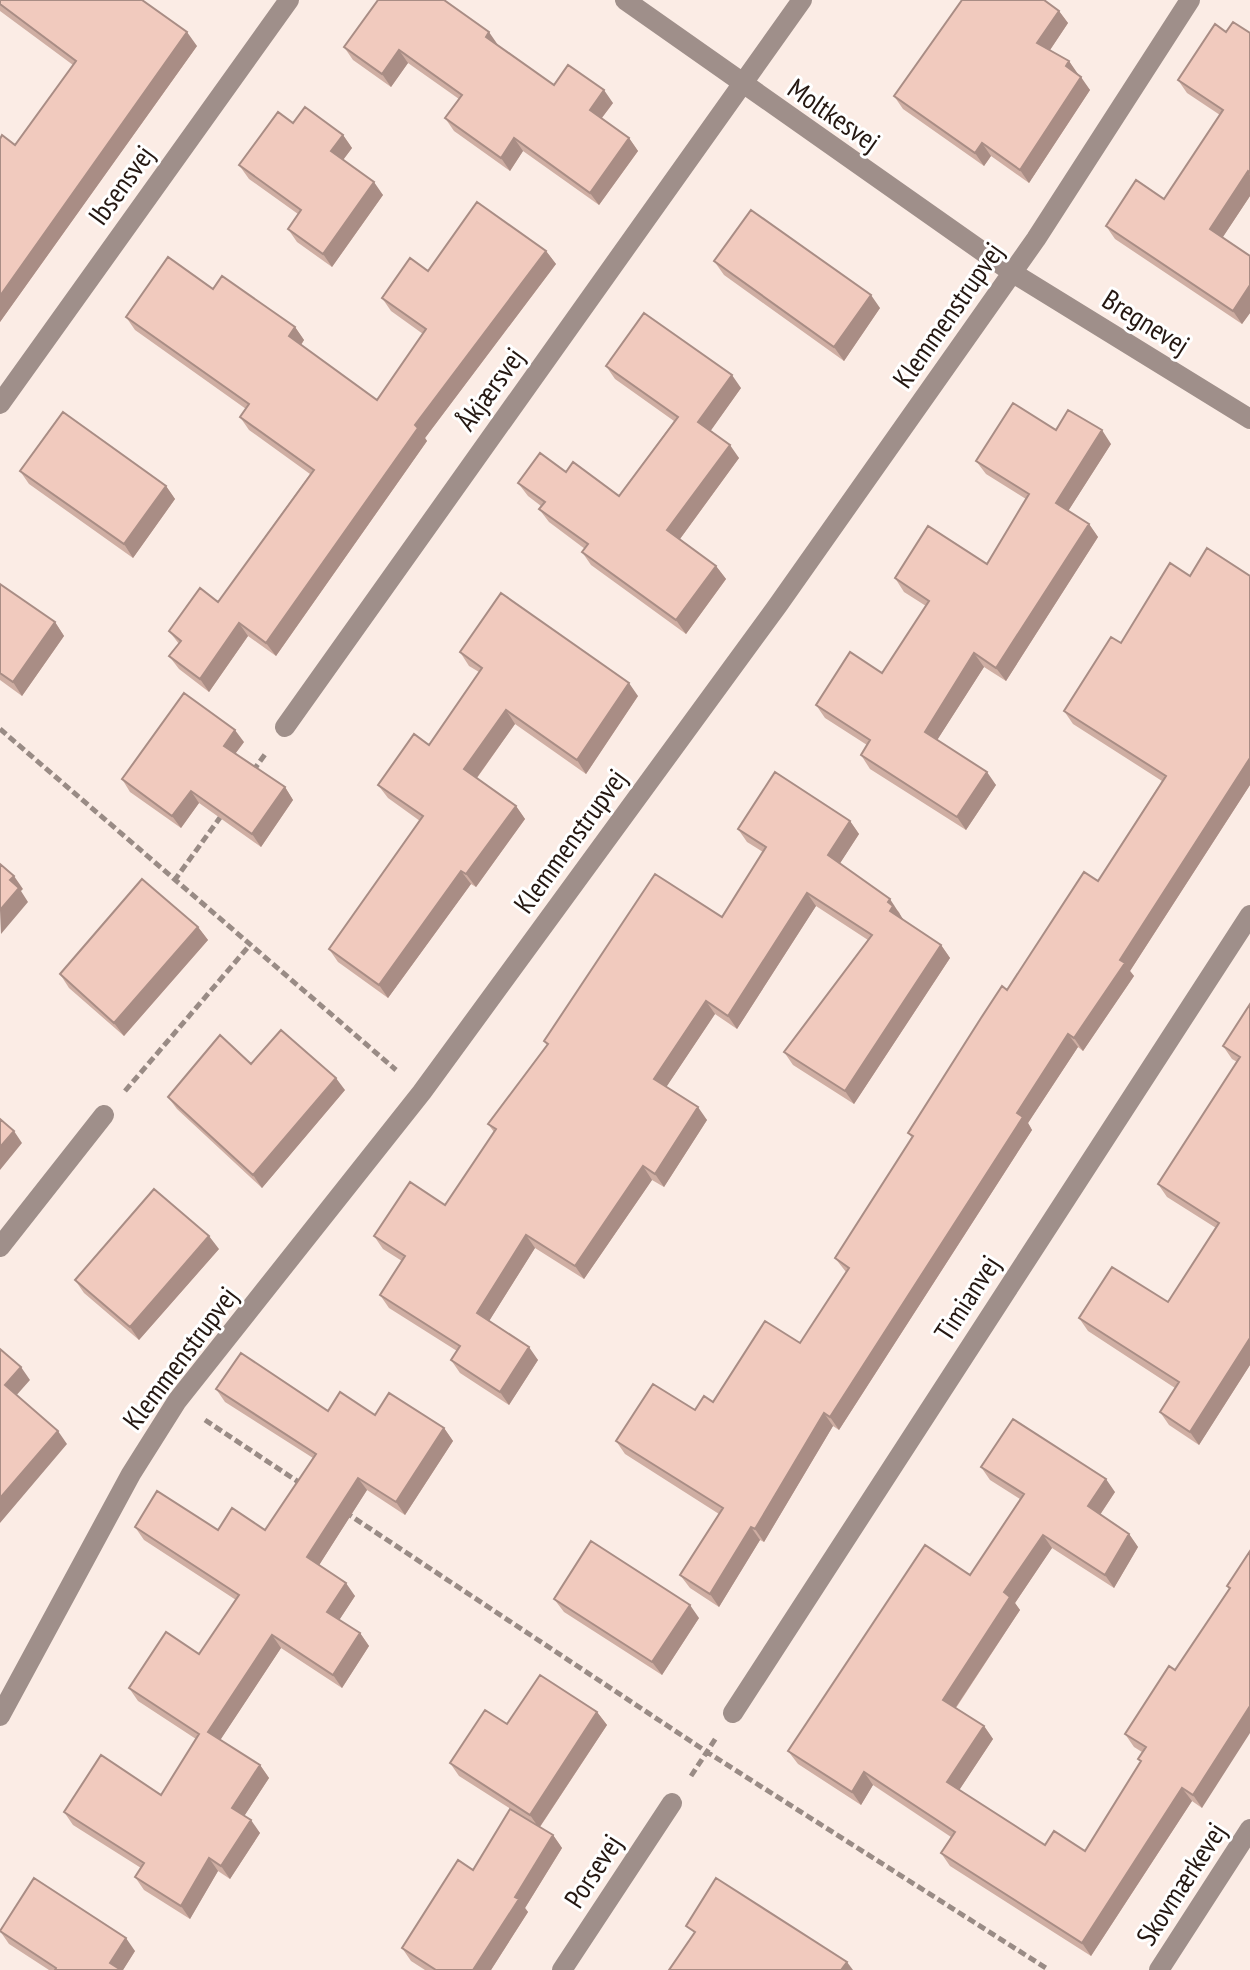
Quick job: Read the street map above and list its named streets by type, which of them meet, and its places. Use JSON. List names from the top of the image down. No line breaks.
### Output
{"streets":{"street":["Moltkesvej","Ibsensvej","Klemmenstrupvej","Bregnevej","Åkjærsvej","Timianvej","Porsevej","Skovmærkevej"]},"crossings":[["Moltkesvej","Klemmenstrupvej"],["Moltkesvej","Bregnevej"],["Moltkesvej","Åkjærsvej"],["Klemmenstrupvej","Bregnevej"]]}
